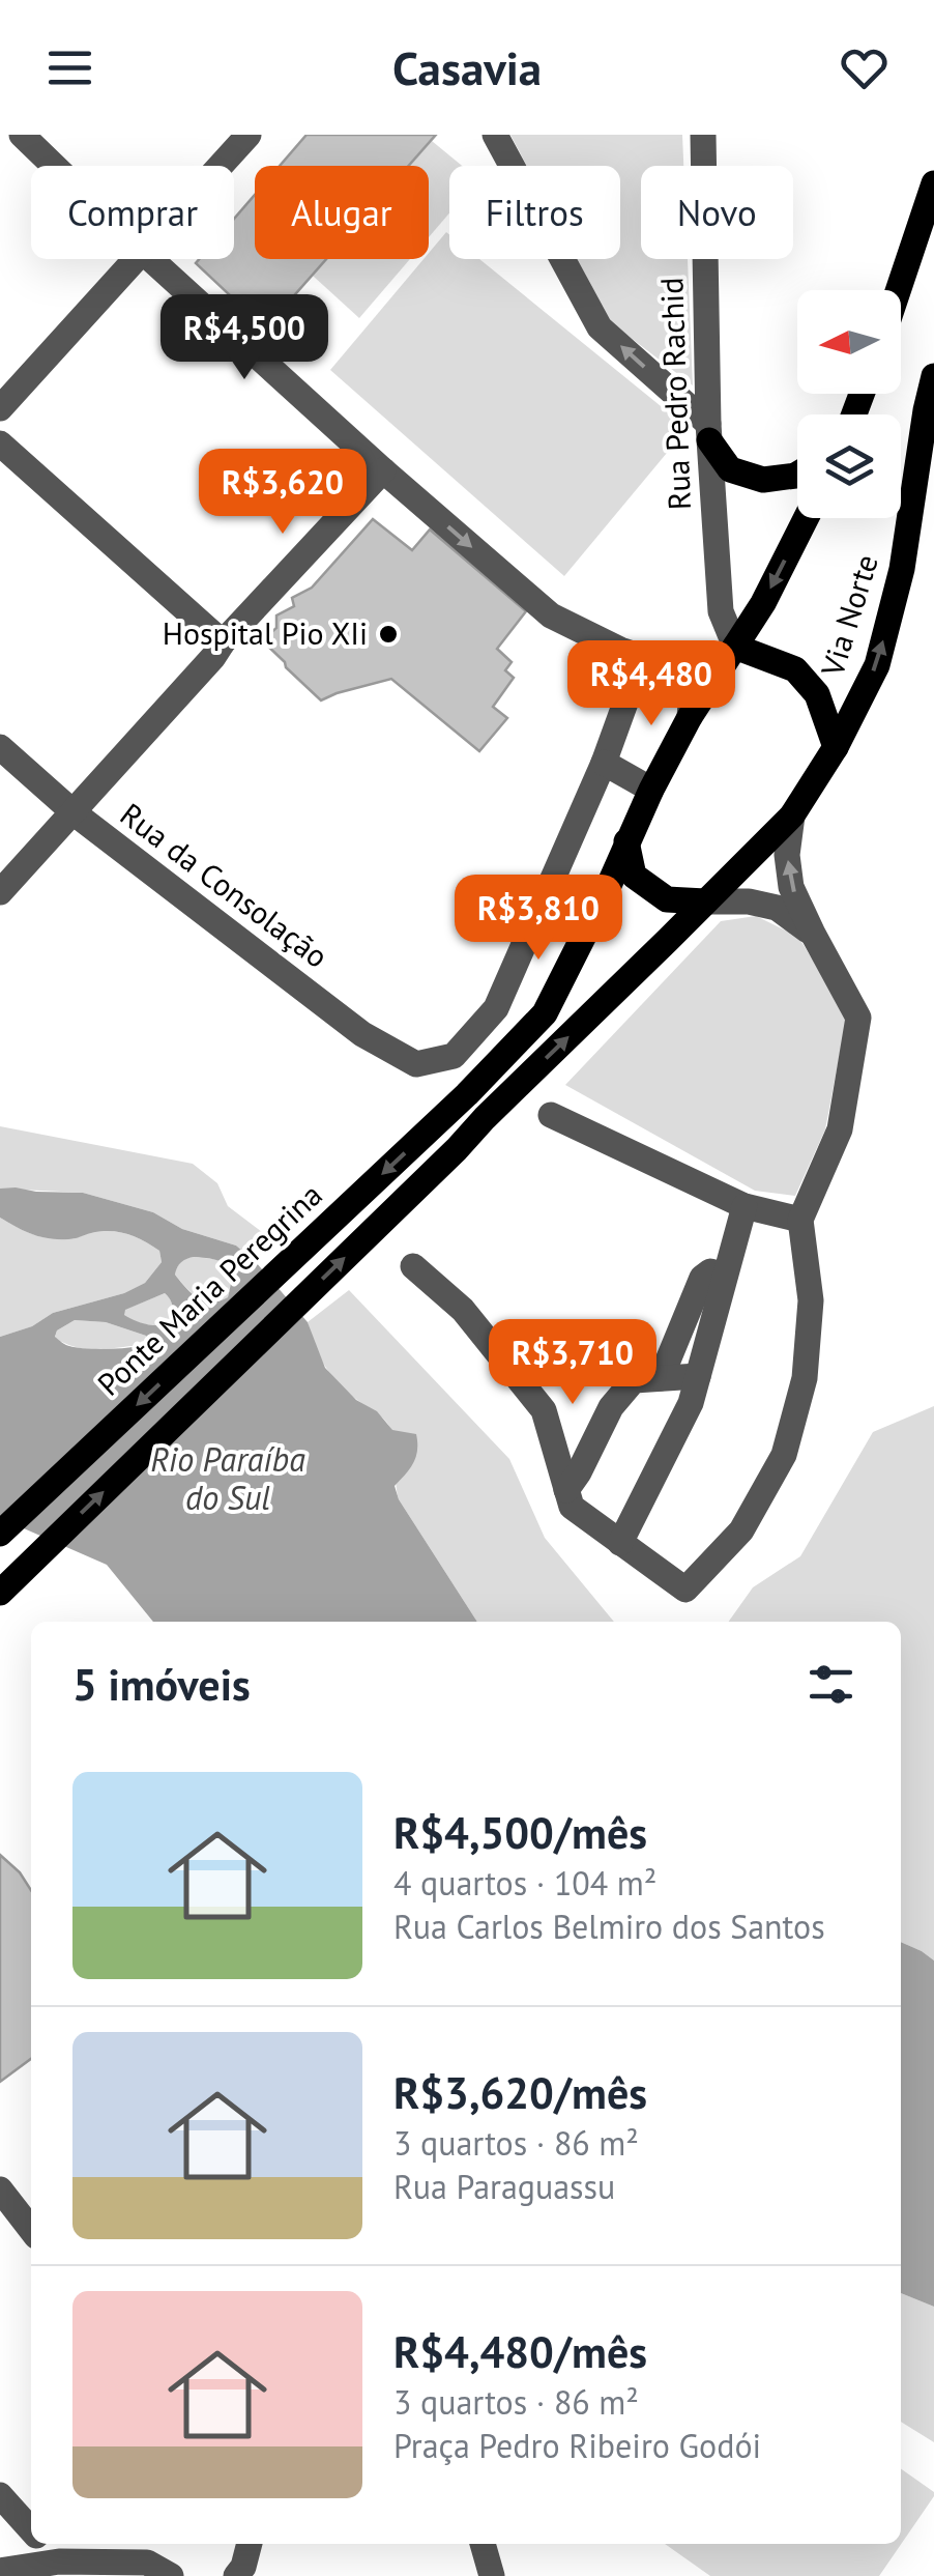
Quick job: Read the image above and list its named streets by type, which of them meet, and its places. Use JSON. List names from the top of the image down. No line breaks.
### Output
{"streets":{"main road":["Via Norte","Ponte Maria Peregrina"],"street":["Rua Pedro Rachid","Rua da Consolação"]},"crossings":[["Rua Pedro Rachid","Ponte Maria Peregrina"]],"one_way":["Via Norte","Ponte Maria Peregrina"],"water":["Rio Paraíba do Sul"],"places":["Hospital Pio XIi"],"north":"left","page":{"header":"Casavia","chip":["Comprar","Alugar","Filtros","Novo"],"price":["R$4,500","R$3,620","R$4,480","R$3,810","R$3,710"],"heading":"5 imóveis","list":[{"name":"R$4,500/mês","note":"4 quartos · 104 m² · Rua Carlos Belmiro dos Santos"},{"name":"R$3,620/mês","note":"3 quartos · 86 m² · Rua Paraguassu"},{"name":"R$4,480/mês","note":"3 quartos · 86 m² · Praça Pedro Ribeiro Godói"}]}}
